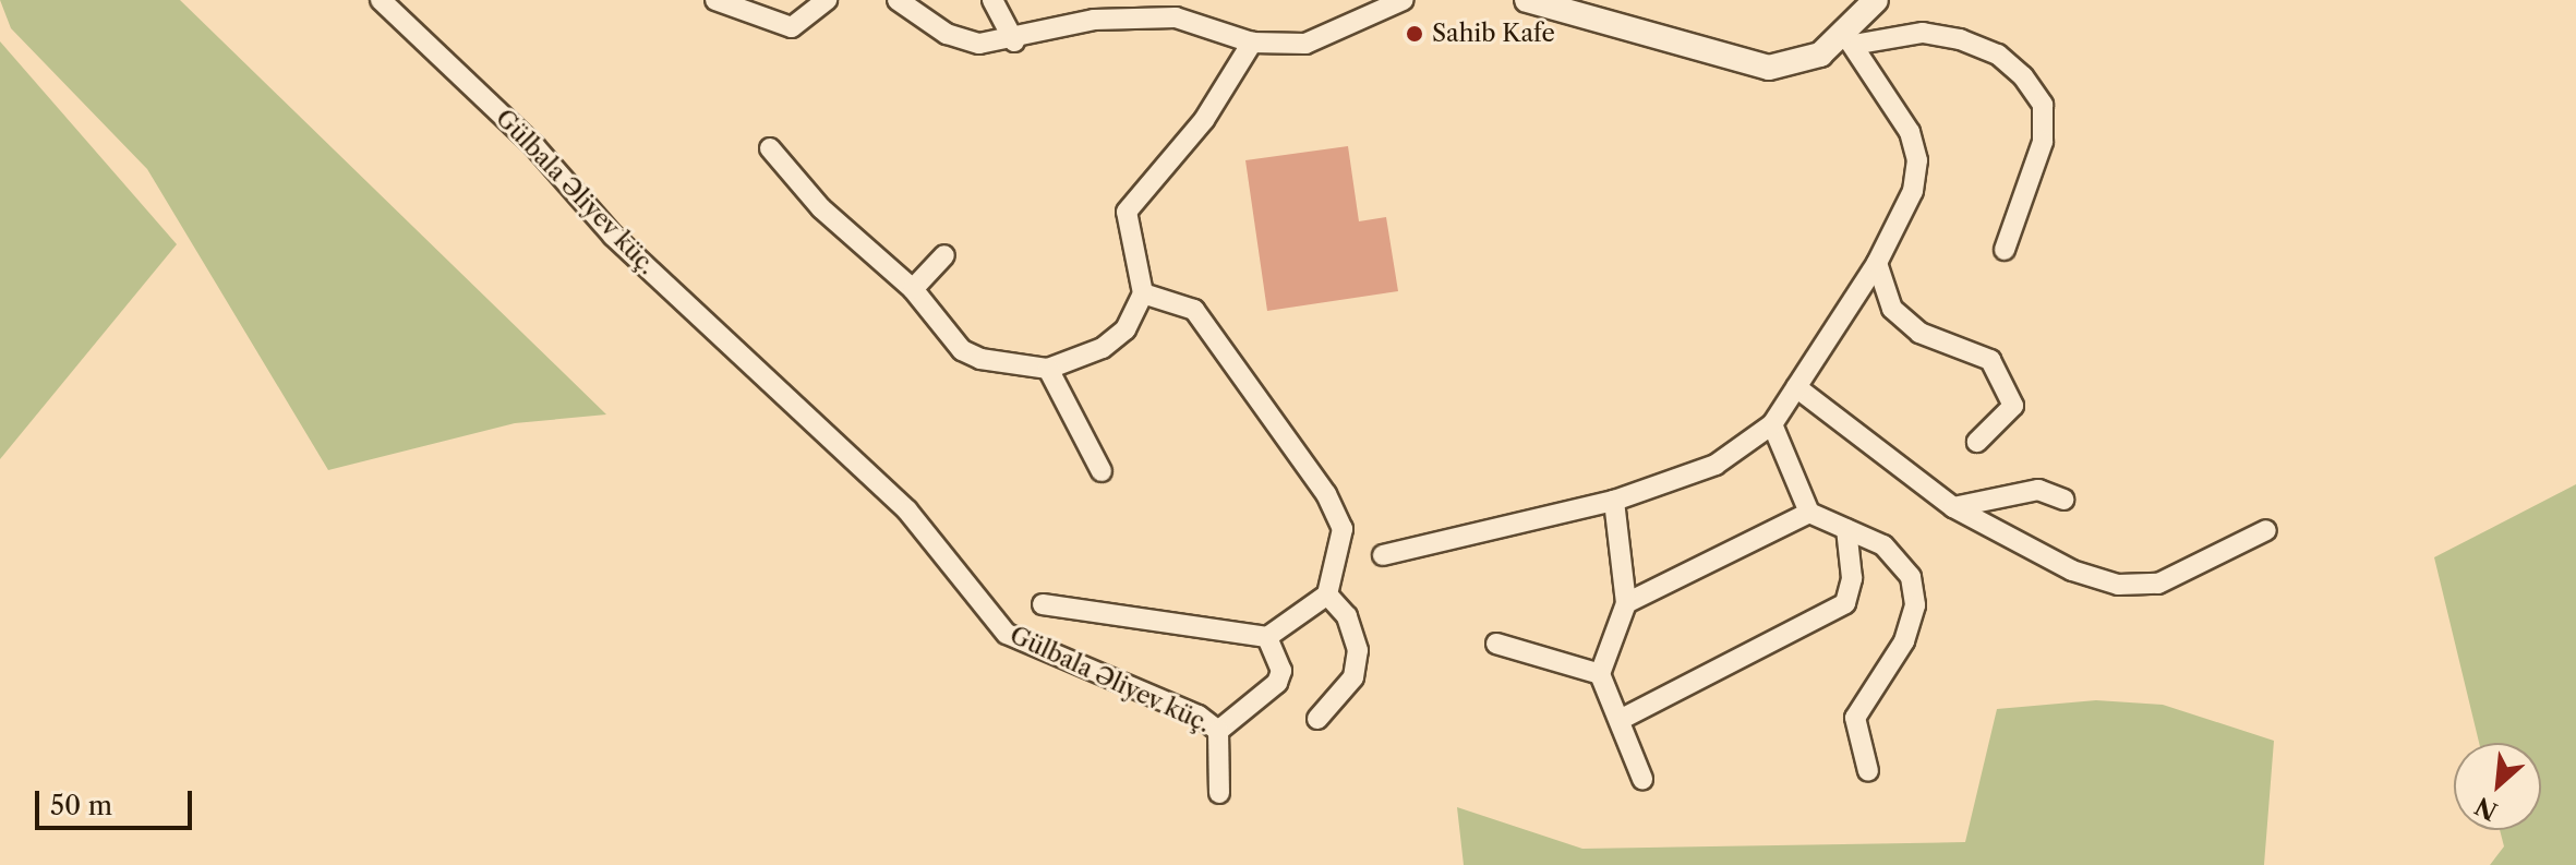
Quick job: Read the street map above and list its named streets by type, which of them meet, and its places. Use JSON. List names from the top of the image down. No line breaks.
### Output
{"streets":{"street":["Gülbala Əliyev küç."]},"places":["Sahib Kafe"],"scale_bar":"50 m","north":"bottom left"}
